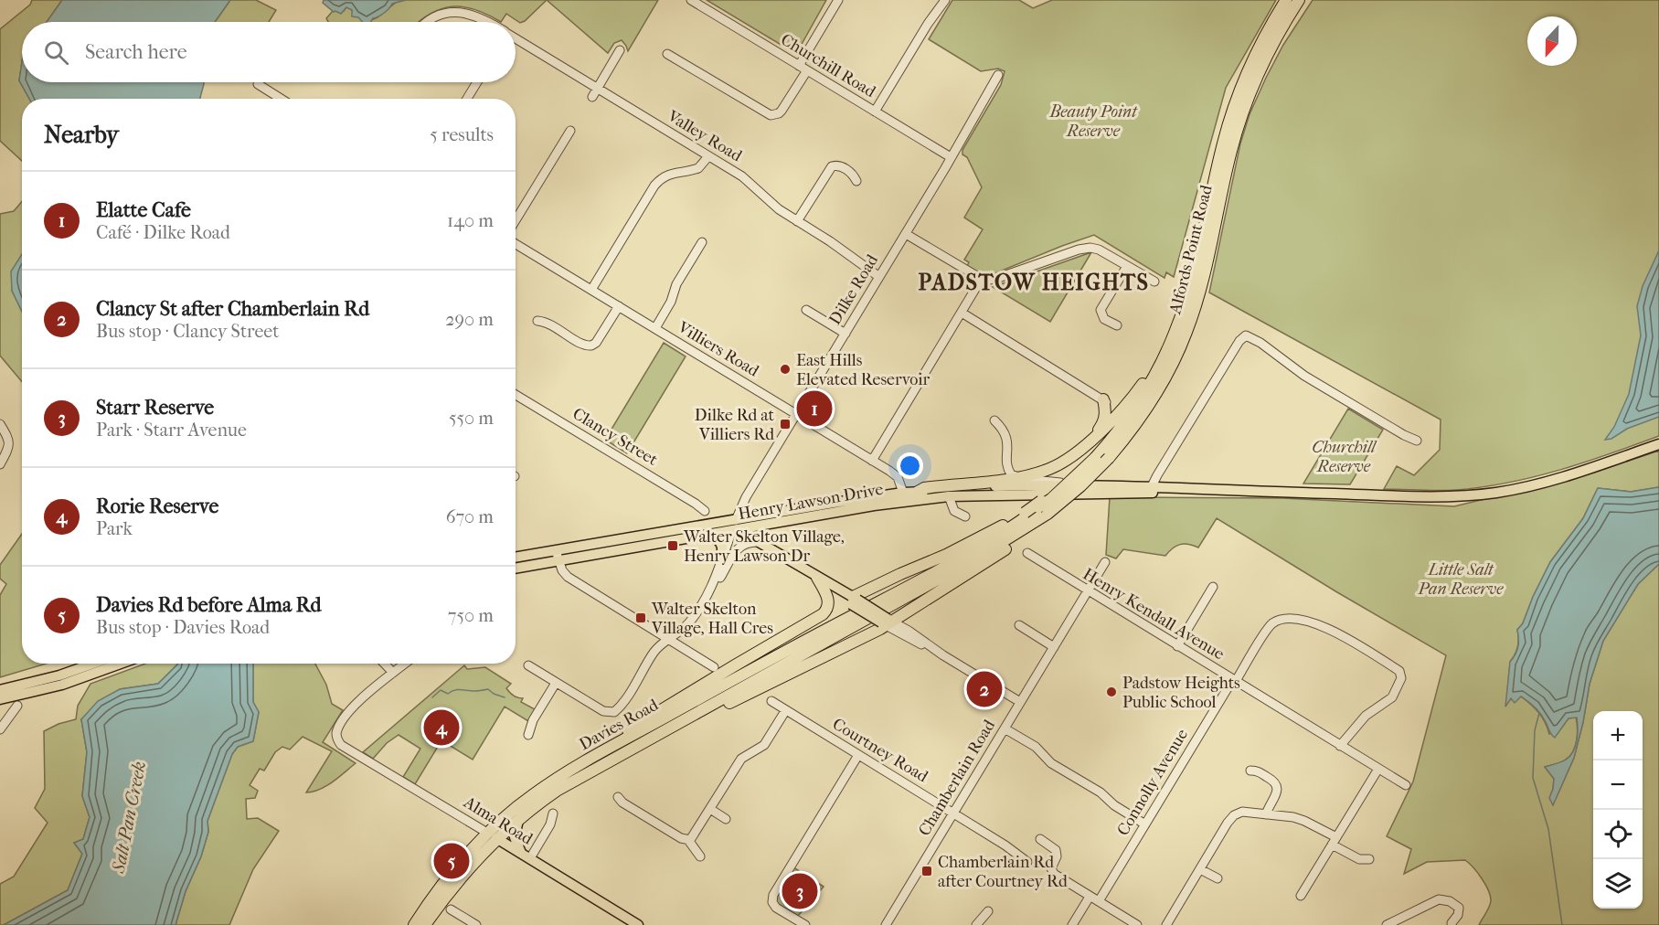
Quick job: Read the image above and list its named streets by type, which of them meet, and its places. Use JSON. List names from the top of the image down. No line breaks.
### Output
{"streets":{"highway":["Alfords Point Road","Davies Road"],"main road":["Henry Lawson Drive","Alma Road"],"street":["Churchill Road","Valley Road","Dilke Road","Villiers Road","Clancy Street","Henry Kendall Avenue","Courtney Road","Chamberlain Road","Connolly Avenue"]},"crossings":[["Churchill Road","Dilke Road"],["Valley Road","Dilke Road"],["Alfords Point Road","Davies Road"],["Dilke Road","Villiers Road"],["Dilke Road","Henry Lawson Drive"],["Villiers Road","Henry Lawson Drive"],["Henry Kendall Avenue","Chamberlain Road"],["Henry Kendall Avenue","Connolly Avenue"],["Davies Road","Alma Road"],["Courtney Road","Chamberlain Road"]],"districts":["PADSTOW HEIGHTS"],"water":["Salt Pan Creek"],"parks":["Beauty Point Reserve","Churchill Reserve","Little Salt Pan Reserve"],"places":{"other":["East Hills Elevated Reservoir","Padstow Heights Public School"],"transit":["Dilke Rd at Villiers Rd","Walter Skelton Village, Henry Lawson Dr","Walter Skelton Village, Hall Cres","Chamberlain Rd after Courtney Rd"]},"north":"bottom","page":{"search":"Search here","heading":["Nearby","5 results"],"list":[{"mark":"1","name":"Elatte Cafe","note":"Café · Dilke Road","value":"140 m"},{"mark":"2","name":"Clancy St after Chamberlain Rd","note":"Bus stop · Clancy Street","value":"290 m"},{"mark":"3","name":"Starr Reserve","note":"Park · Starr Avenue","value":"550 m"},{"mark":"4","name":"Rorie Reserve","note":"Park","value":"670 m"},{"mark":"5","name":"Davies Rd before Alma Rd","note":"Bus stop · Davies Road","value":"750 m"}],"pins":["1","2","4","5","3"],"map_buttons":["+","−"]}}
